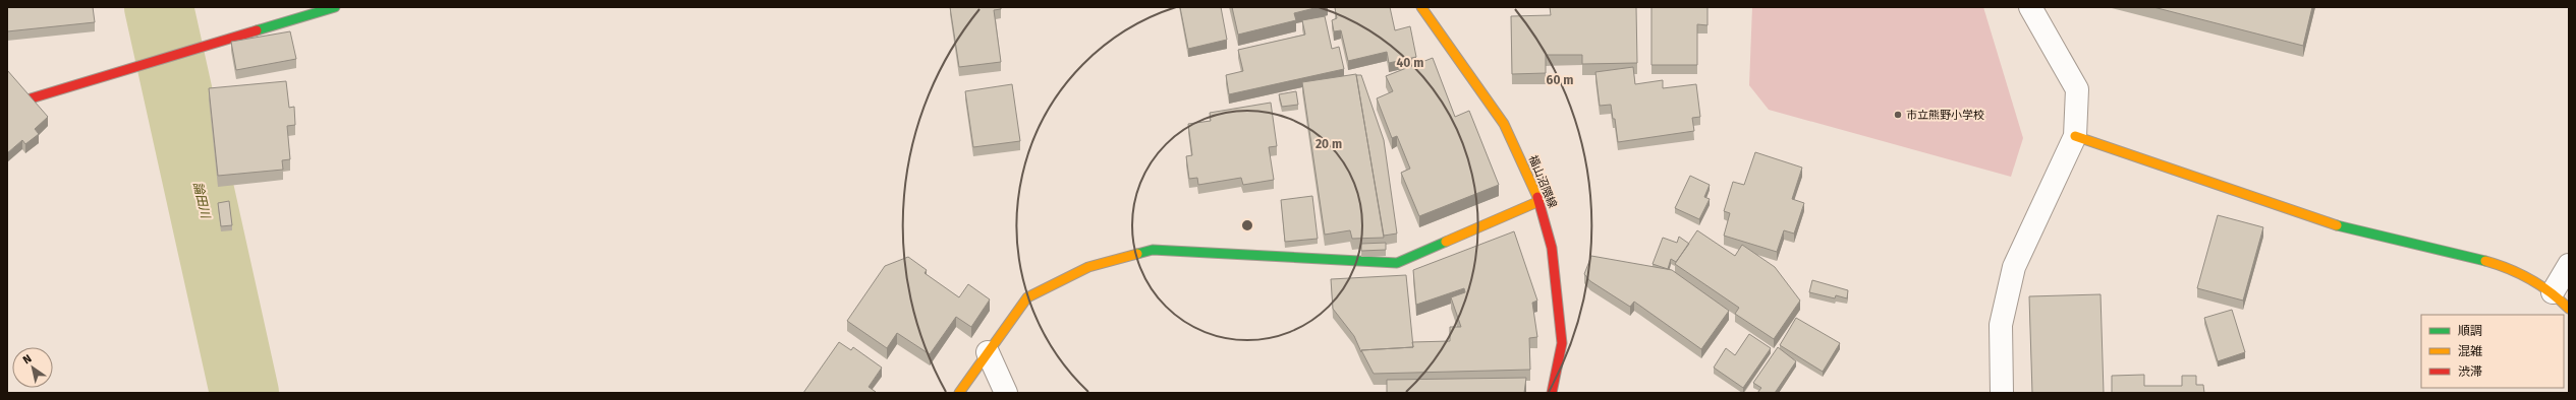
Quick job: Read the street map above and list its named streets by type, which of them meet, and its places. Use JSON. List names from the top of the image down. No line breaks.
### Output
{"streets":{"street":["福山沼隈線"]},"water":["論田川"],"places":["市立熊野小学校"],"legend":["順調","混雑","渋滞"],"north":"top left","rings":["40 m","60 m","20 m"]}
